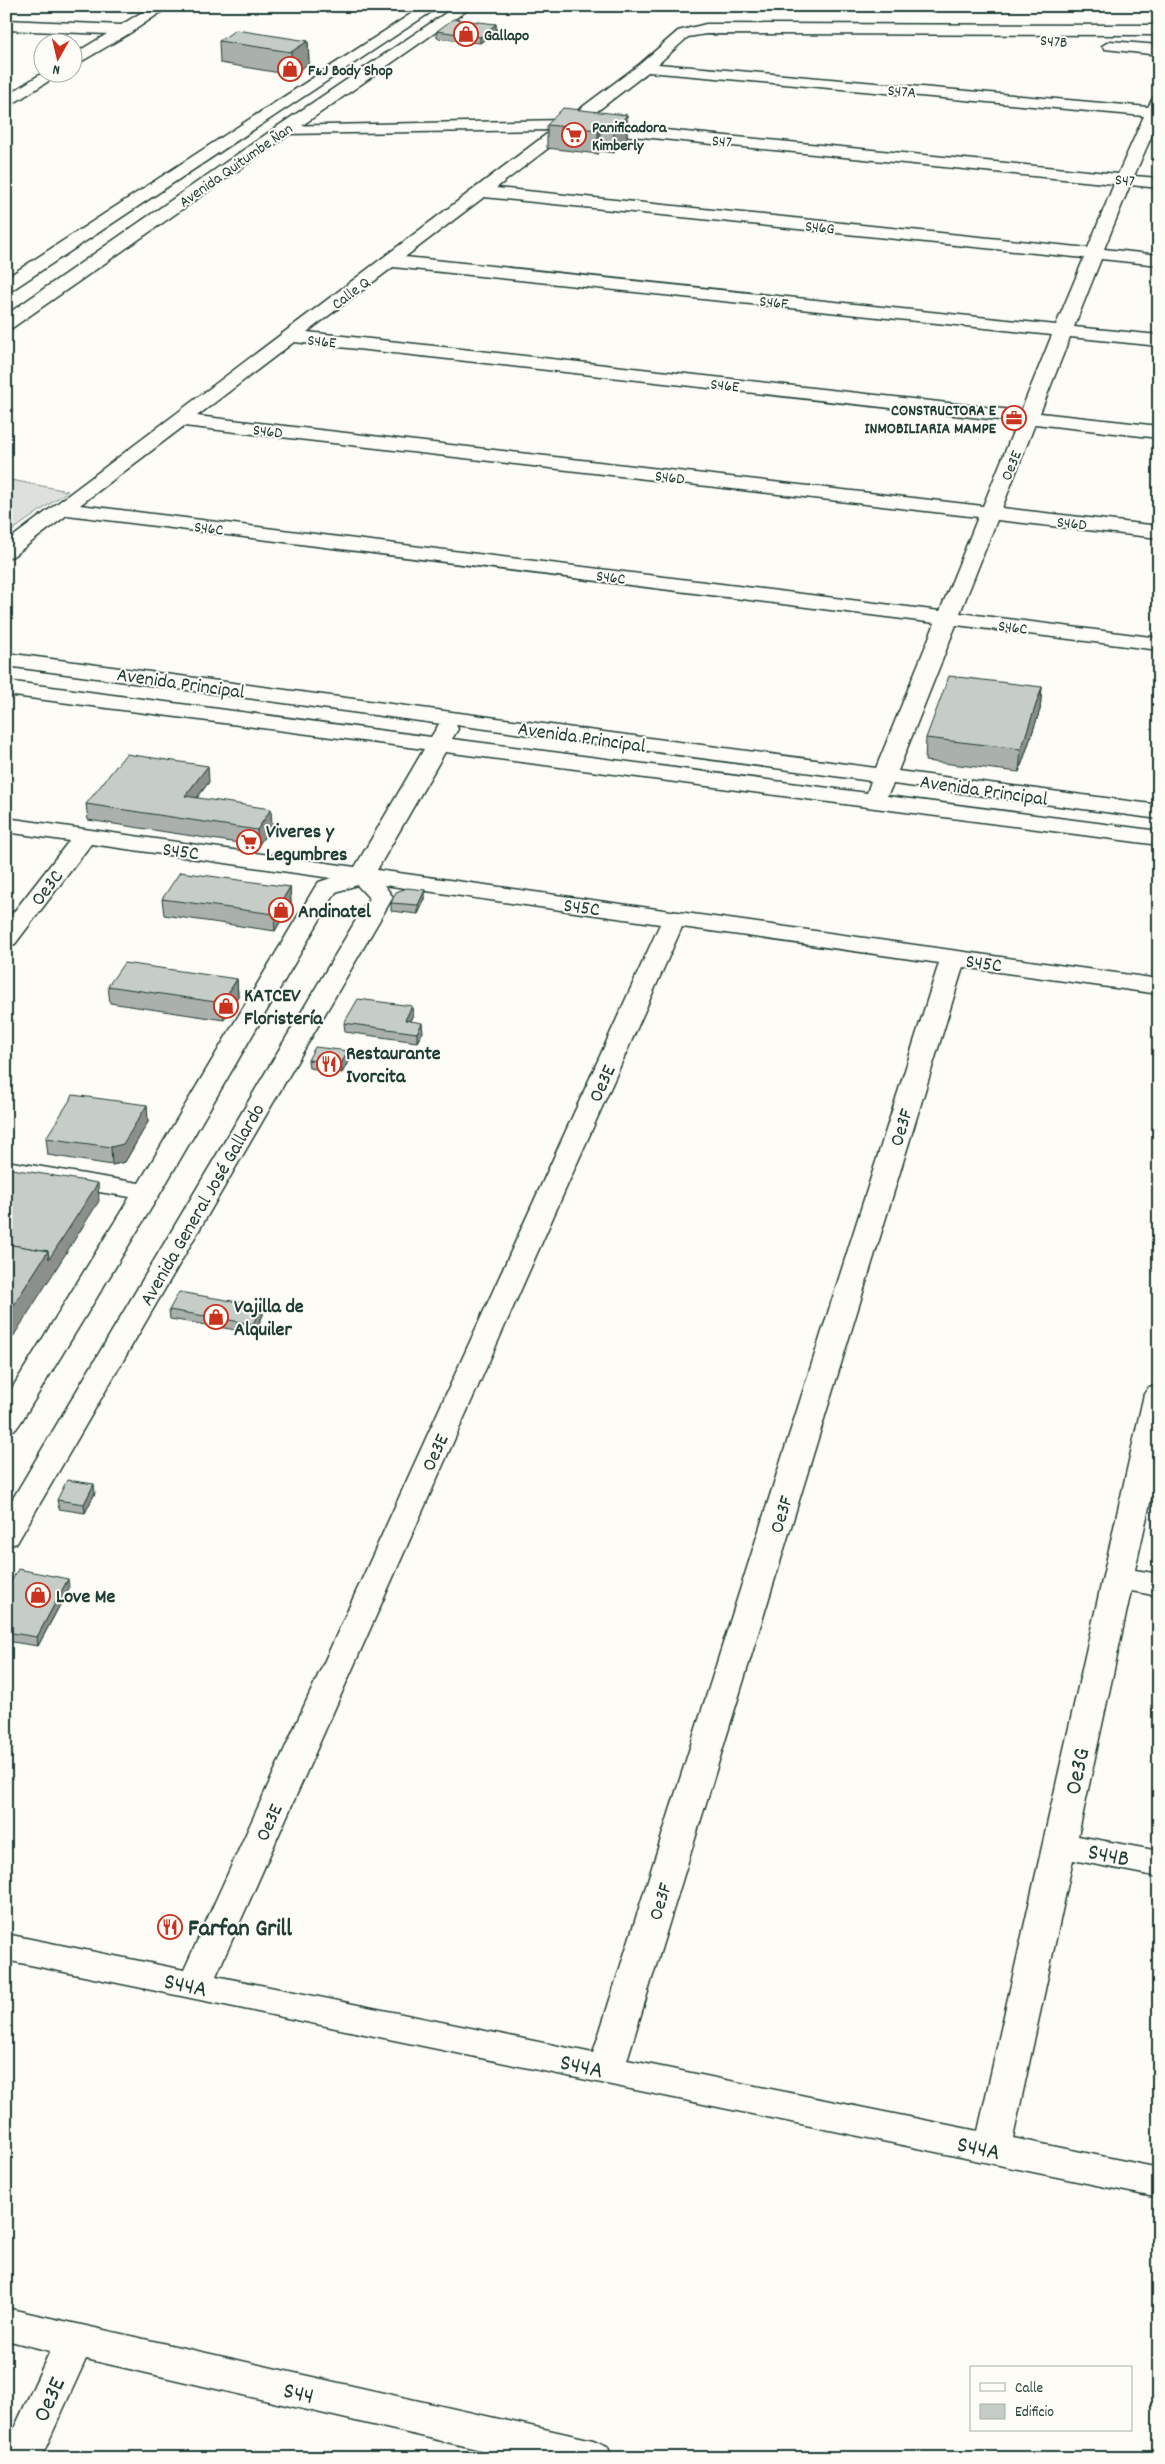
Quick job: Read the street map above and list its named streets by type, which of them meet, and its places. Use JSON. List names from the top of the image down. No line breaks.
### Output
{"streets":{"street":["S47B","S47A","S47","Avenida Quitumbe Ñan","S46G","Calle Q","S46F","S46E","S46D","Oe3E","S46C","Avenida Principal","S45C","Oe3C","Oe3F","Avenida General José Gallardo","Oe3G","S44B","S44A","S44"]},"crossings":[["S47B","Calle Q"],["S47A","Calle Q"],["S47A","Oe3E"],["S47","Avenida Quitumbe Ñan"],["S47","Calle Q"],["S47","Oe3E"],["S46G","Calle Q"],["S46G","Oe3E"],["Calle Q","S46F"],["Calle Q","S46E"],["Calle Q","S46D"],["Calle Q","S46C"],["S46F","Oe3E"],["S46E","Oe3E"],["S46D","Oe3E"],["Oe3E","S46C"],["Oe3E","Avenida Principal"],["Oe3E","S45C"],["Oe3E","S44A"],["Oe3E","S44"],["S45C","Oe3C"],["S45C","Oe3F"],["S45C","Avenida General José Gallardo"],["Oe3F","S44A"],["Oe3G","S44B"],["Oe3G","S44A"]],"places":{"shop":["Gallapo","F&J Body Shop","Andinatel","KATCEV Floristería","Vajilla de Alquiler","Love Me"],"supermarket":["Panificadora Kimberly","Viveres y Legumbres"],"office":["CONSTRUCTORA E INMOBILIARIA MAMPE"],"restaurant":["Restaurante Ivorcita","Farfan Grill"]},"legend":["Calle","Edificio"],"north":"bottom"}
